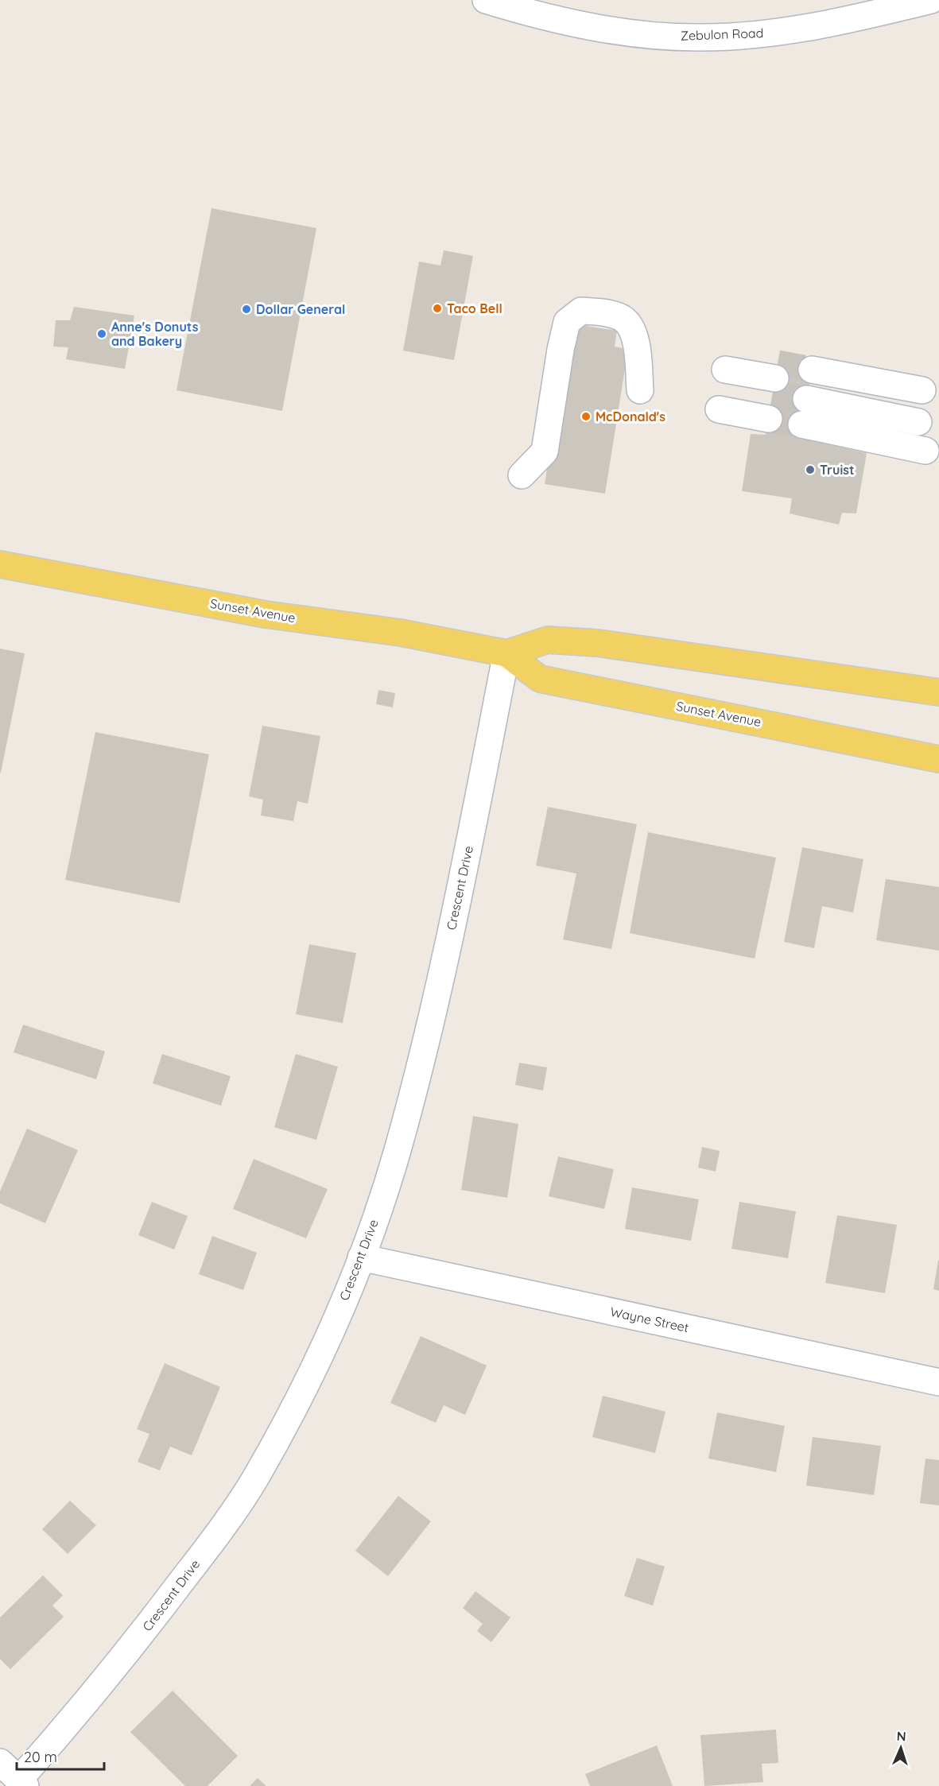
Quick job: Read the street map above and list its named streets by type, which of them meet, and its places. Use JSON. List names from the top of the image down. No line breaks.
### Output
{"streets":{"main road":["Sunset Avenue"],"street":["Zebulon Road","Crescent Drive","Wayne Street"]},"crossings":[["Sunset Avenue","Crescent Drive"],["Crescent Drive","Wayne Street"]],"places":["Taco Bell","Dollar General","Anne's Donuts and Bakery","McDonald's","Truist"],"scale_bar":"20 m","north":"top"}
